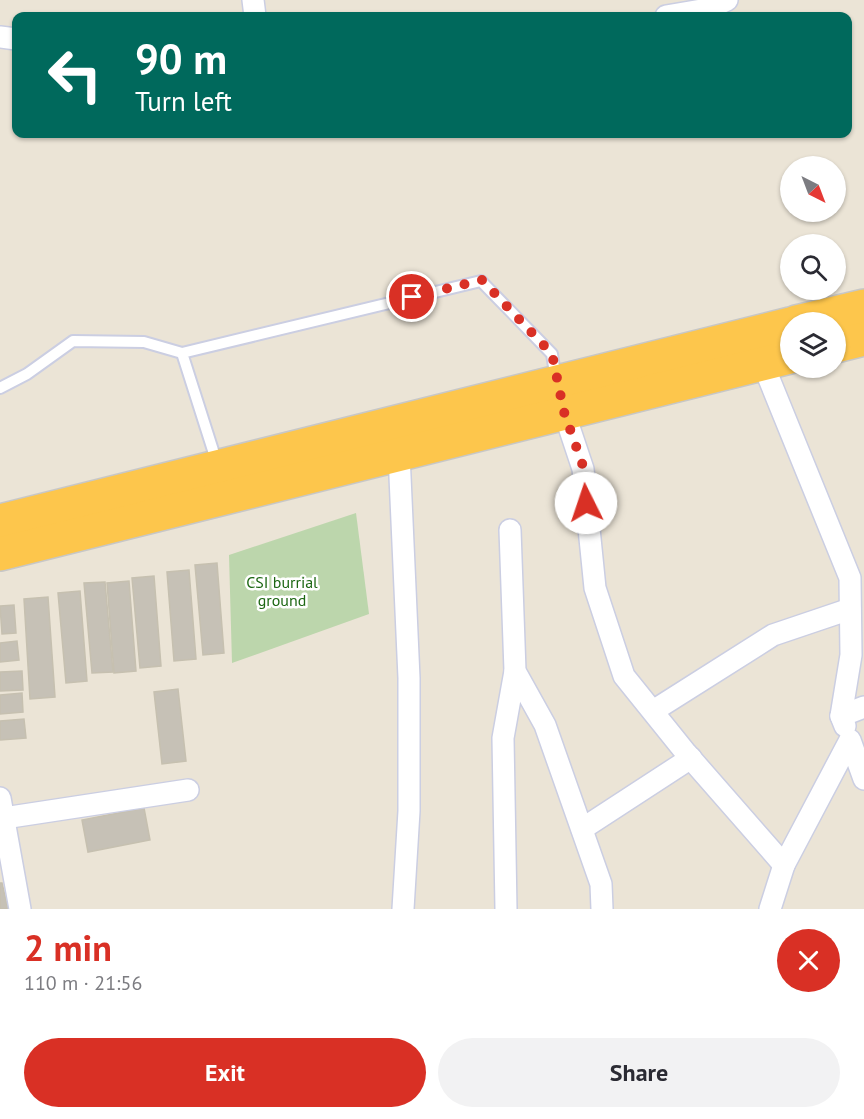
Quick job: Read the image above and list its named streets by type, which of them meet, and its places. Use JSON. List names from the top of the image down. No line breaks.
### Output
{"parks":["CSI burrial ground"],"north":"bottom right","page":{"turn":["90 m","Turn left"],"heading":["2 min","110 m · 21:56"],"buttons":["Exit","Share"]}}
